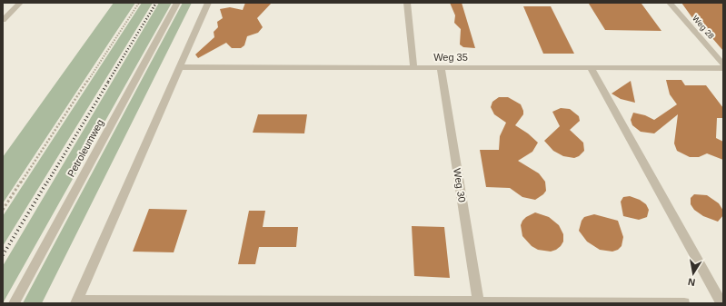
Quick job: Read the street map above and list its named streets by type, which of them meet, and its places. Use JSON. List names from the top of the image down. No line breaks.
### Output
{"streets":{"street":["Weg 28","Weg 35","Petroleumweg","Weg 30"]},"crossings":[["Weg 35","Weg 30"]],"north":"bottom"}
